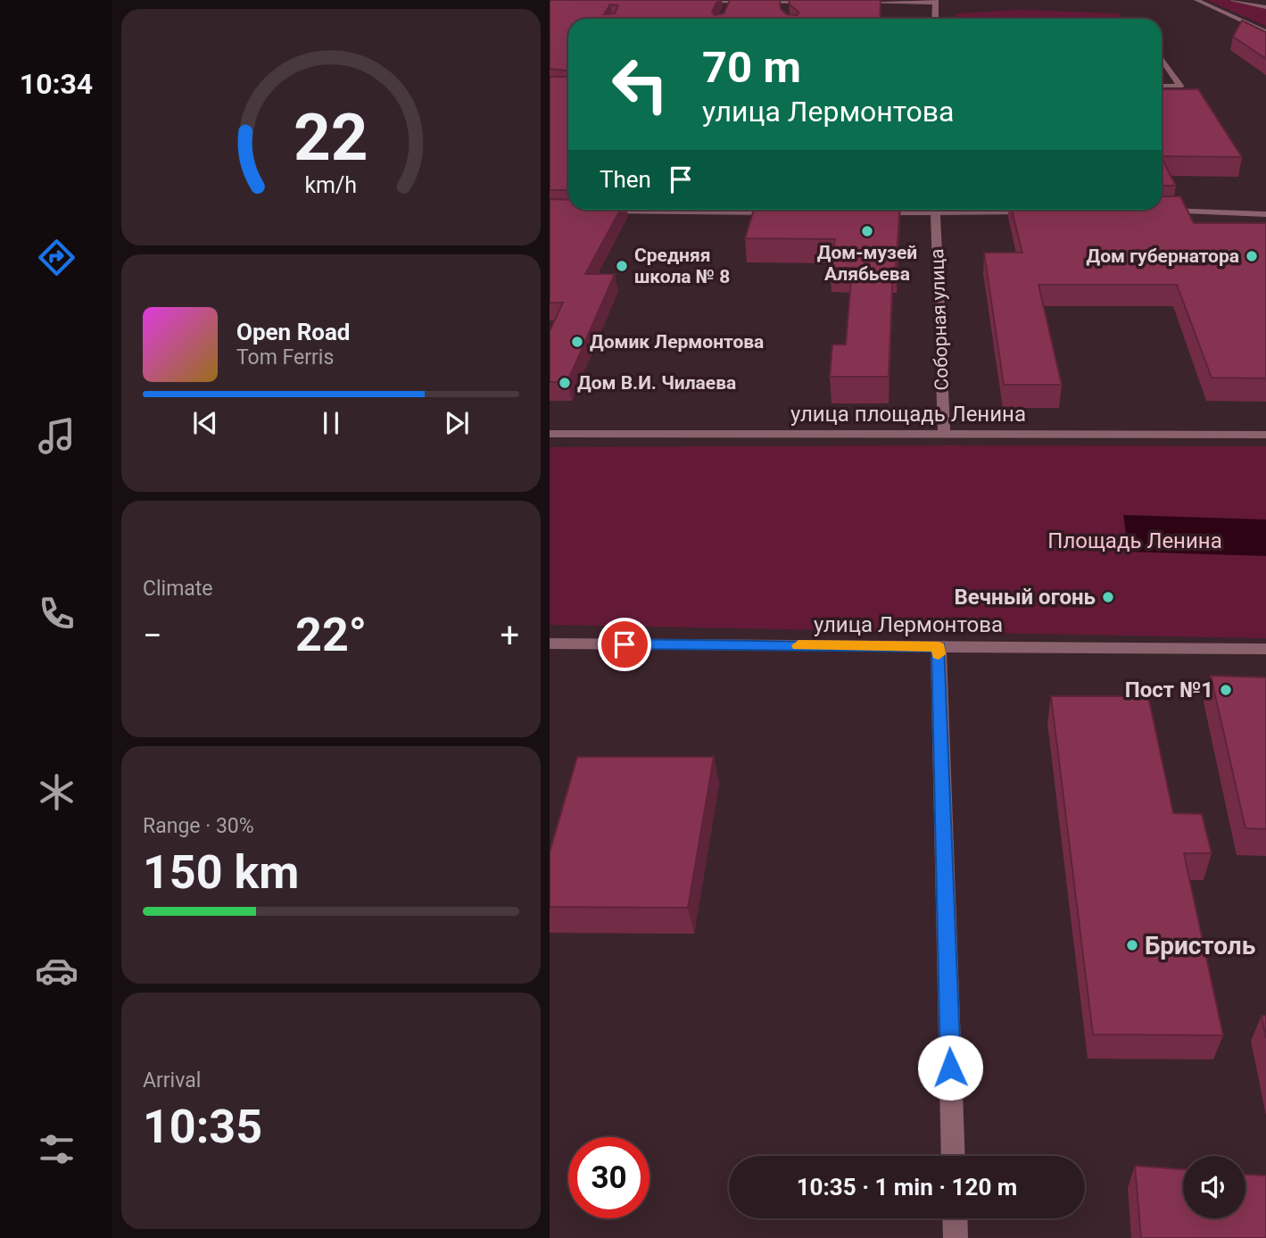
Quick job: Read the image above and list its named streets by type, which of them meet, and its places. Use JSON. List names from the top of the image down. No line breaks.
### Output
{"streets":{"street":["Соборная улица","улица площадь Ленина","улица Лермонтова"]},"crossings":[["Соборная улица","улица площадь Ленина"]],"parks":["Площадь Ленина"],"places":["Дом-музей Алябьева","Дом губернатора","Средняя школа № 8","Домик Лермонтова","Дом В.И. Чилаева","Вечный огонь","Пост №1","Бристоль"],"page":{"tabs":"10:34","turn":["70 m","улица Лермонтова"],"then":"Then","song":["Open Road","Tom Ferris"],"tile":["Climate",["Range · 30%","150 km"],["Arrival","10:35"]],"heat":["−","22°","+"],"limit":"30","trip":"10:35 · 1 min · 120 m","gauge":["22","km/h"]}}
